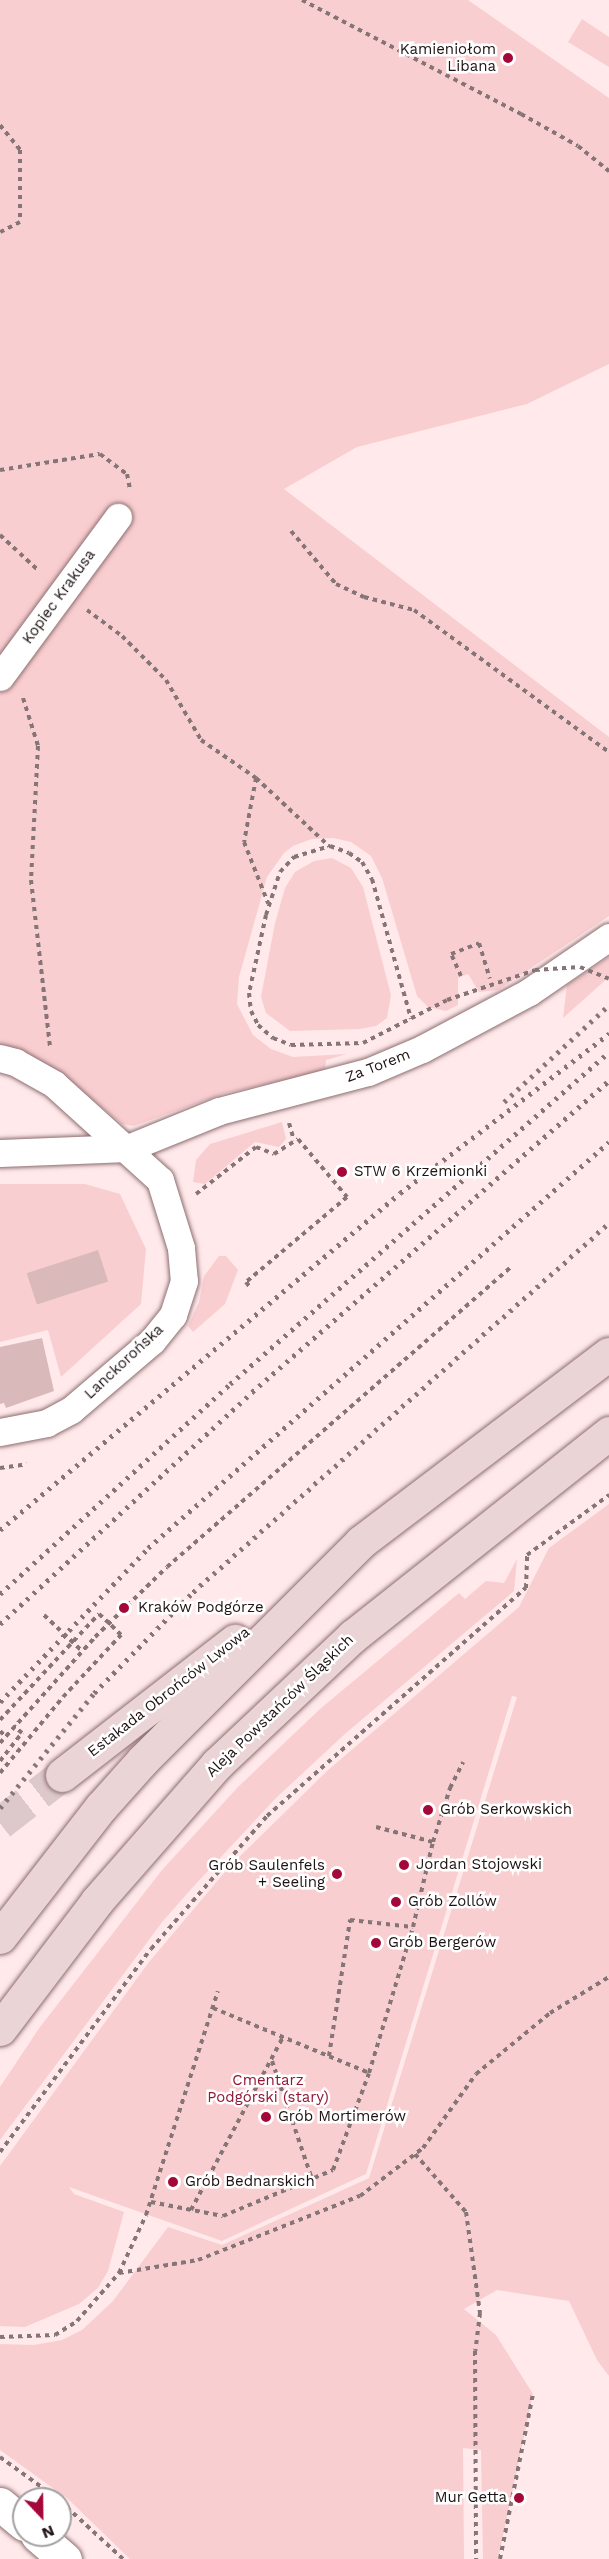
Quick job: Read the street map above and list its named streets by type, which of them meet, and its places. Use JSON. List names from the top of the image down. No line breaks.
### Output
{"streets":{"main road":["Estakada Obrońców Lwowa","Aleja Powstańców Śląskich"],"street":["Kopiec Krakusa","Za Torem","Lanckorońska"]},"crossings":[["Za Torem","Lanckorońska"]],"parks":["Cmentarz Podgórski (stary)"],"places":["Kamieniołom Libana","STW 6 Krzemionki","Kraków Podgórze","Grób Serkowskich","Jordan Stojowski","Grób Saulenfels + Seeling","Grób Zollów","Grób Bergerów","Grób Mortimerów","Grób Bednarskich","Mur Getta"],"north":"bottom"}
